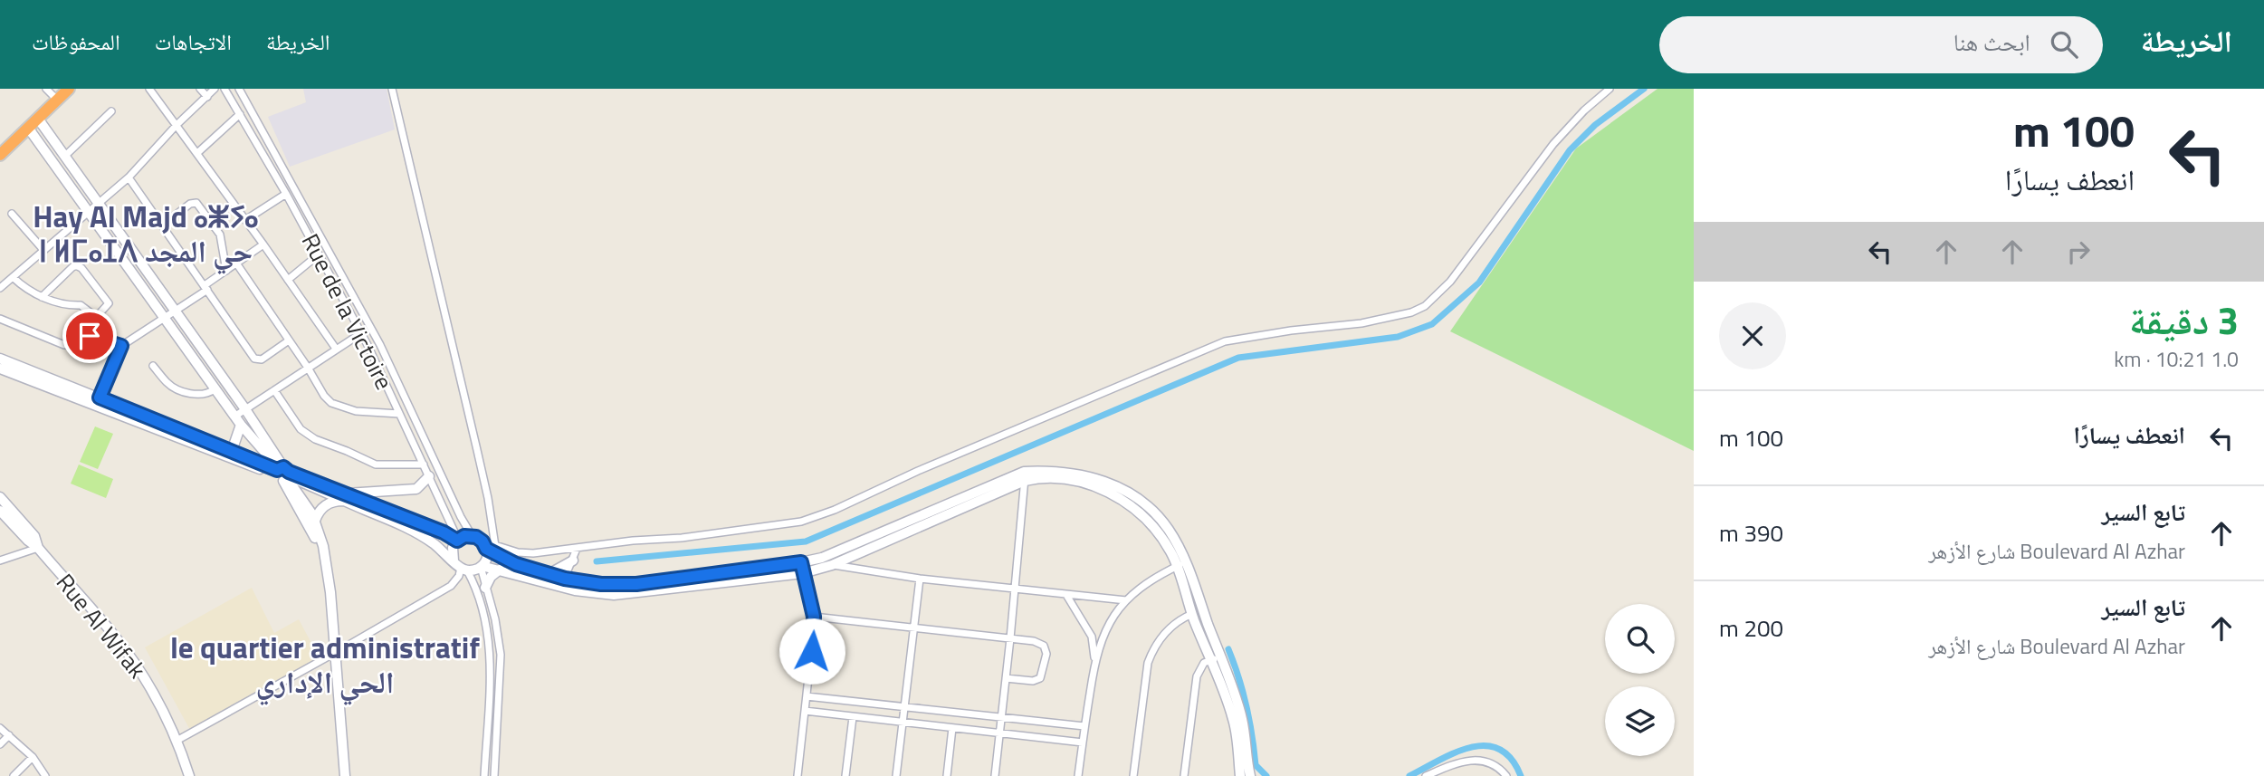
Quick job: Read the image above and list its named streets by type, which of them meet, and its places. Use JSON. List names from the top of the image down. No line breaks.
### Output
{"streets":{"main road":["Rue Al Wifak"],"street":["Rue de la Victoire"]},"districts":["Hay Al Majd ⴰⵥⵢⴰ ⵏ ⵍⵎⴰⵊⴷ حي المجد","le quartier administratif الحي الإداري"],"page":{"header":"الخريطة","search":"ابحث هنا","nav":["الخريطة","الاتجاهات","المحفوظات"],"turn":["100 m","انعطف يسارًا"],"heading":["3 دقيقة","1.0 km · 10:21"],"list":[{"name":"انعطف يسارًا","value":"100 m"},{"name":"تابع السير","note":"Boulevard Al Azhar شارع الأزهر","value":"390 m"},{"name":"تابع السير","note":"Boulevard Al Azhar شارع الأزهر","value":"200 m"}]}}
